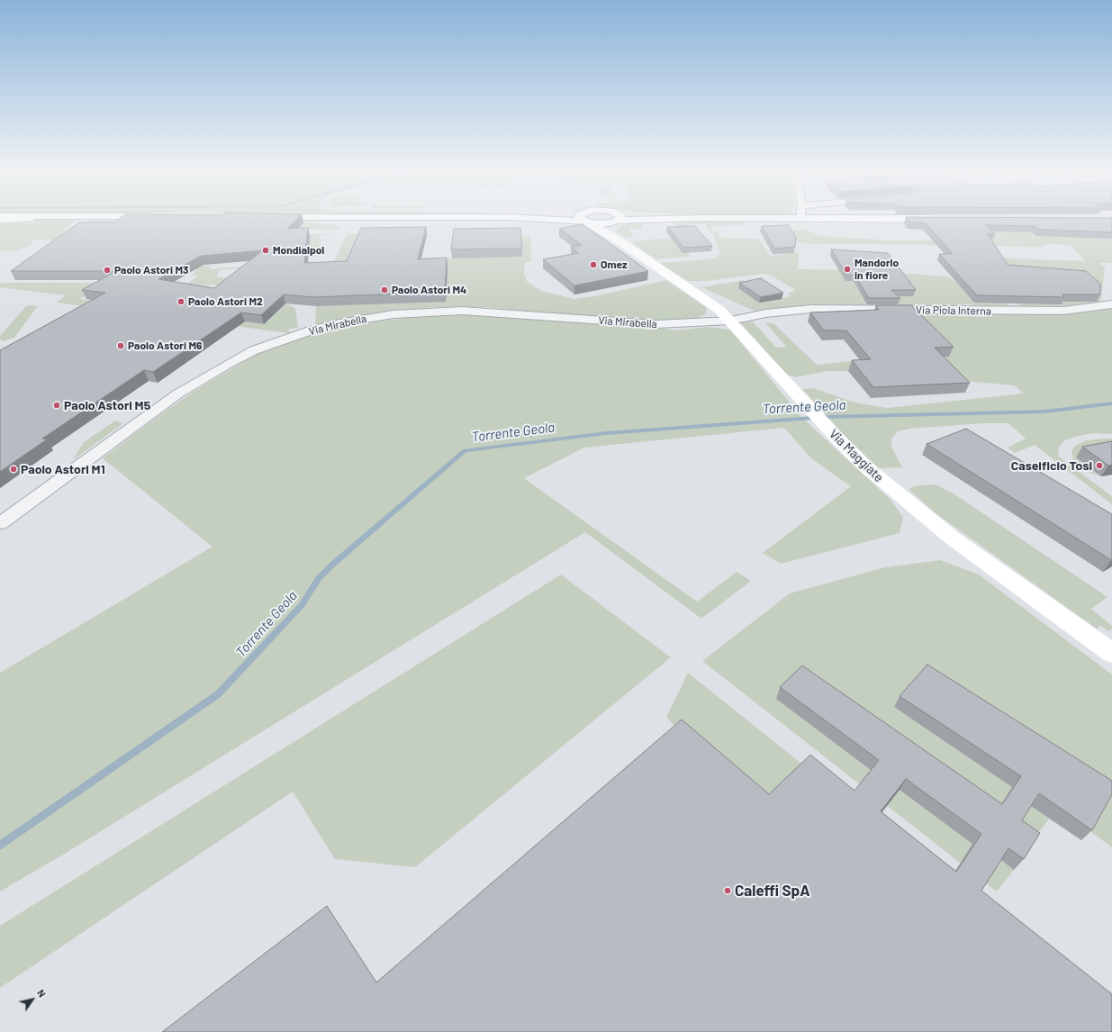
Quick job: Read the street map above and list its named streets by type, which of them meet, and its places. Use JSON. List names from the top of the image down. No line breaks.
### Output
{"streets":{"main road":["Via Maggiate"],"street":["Via Piola Interna","Via Mirabella"]},"crossings":[["Via Piola Interna","Via Mirabella"],["Via Piola Interna","Via Maggiate"],["Via Mirabella","Via Maggiate"]],"water":["Torrente Geola"],"places":["Mondialpol","Omez","Mandorlo in fiore","Paolo Astori M3","Paolo Astori M4","Paolo Astori M2","Paolo Astori M6","Paolo Astori M5","Caseificio Tosi","Paolo Astori M1","Caleffi SpA"],"north":"top right"}
